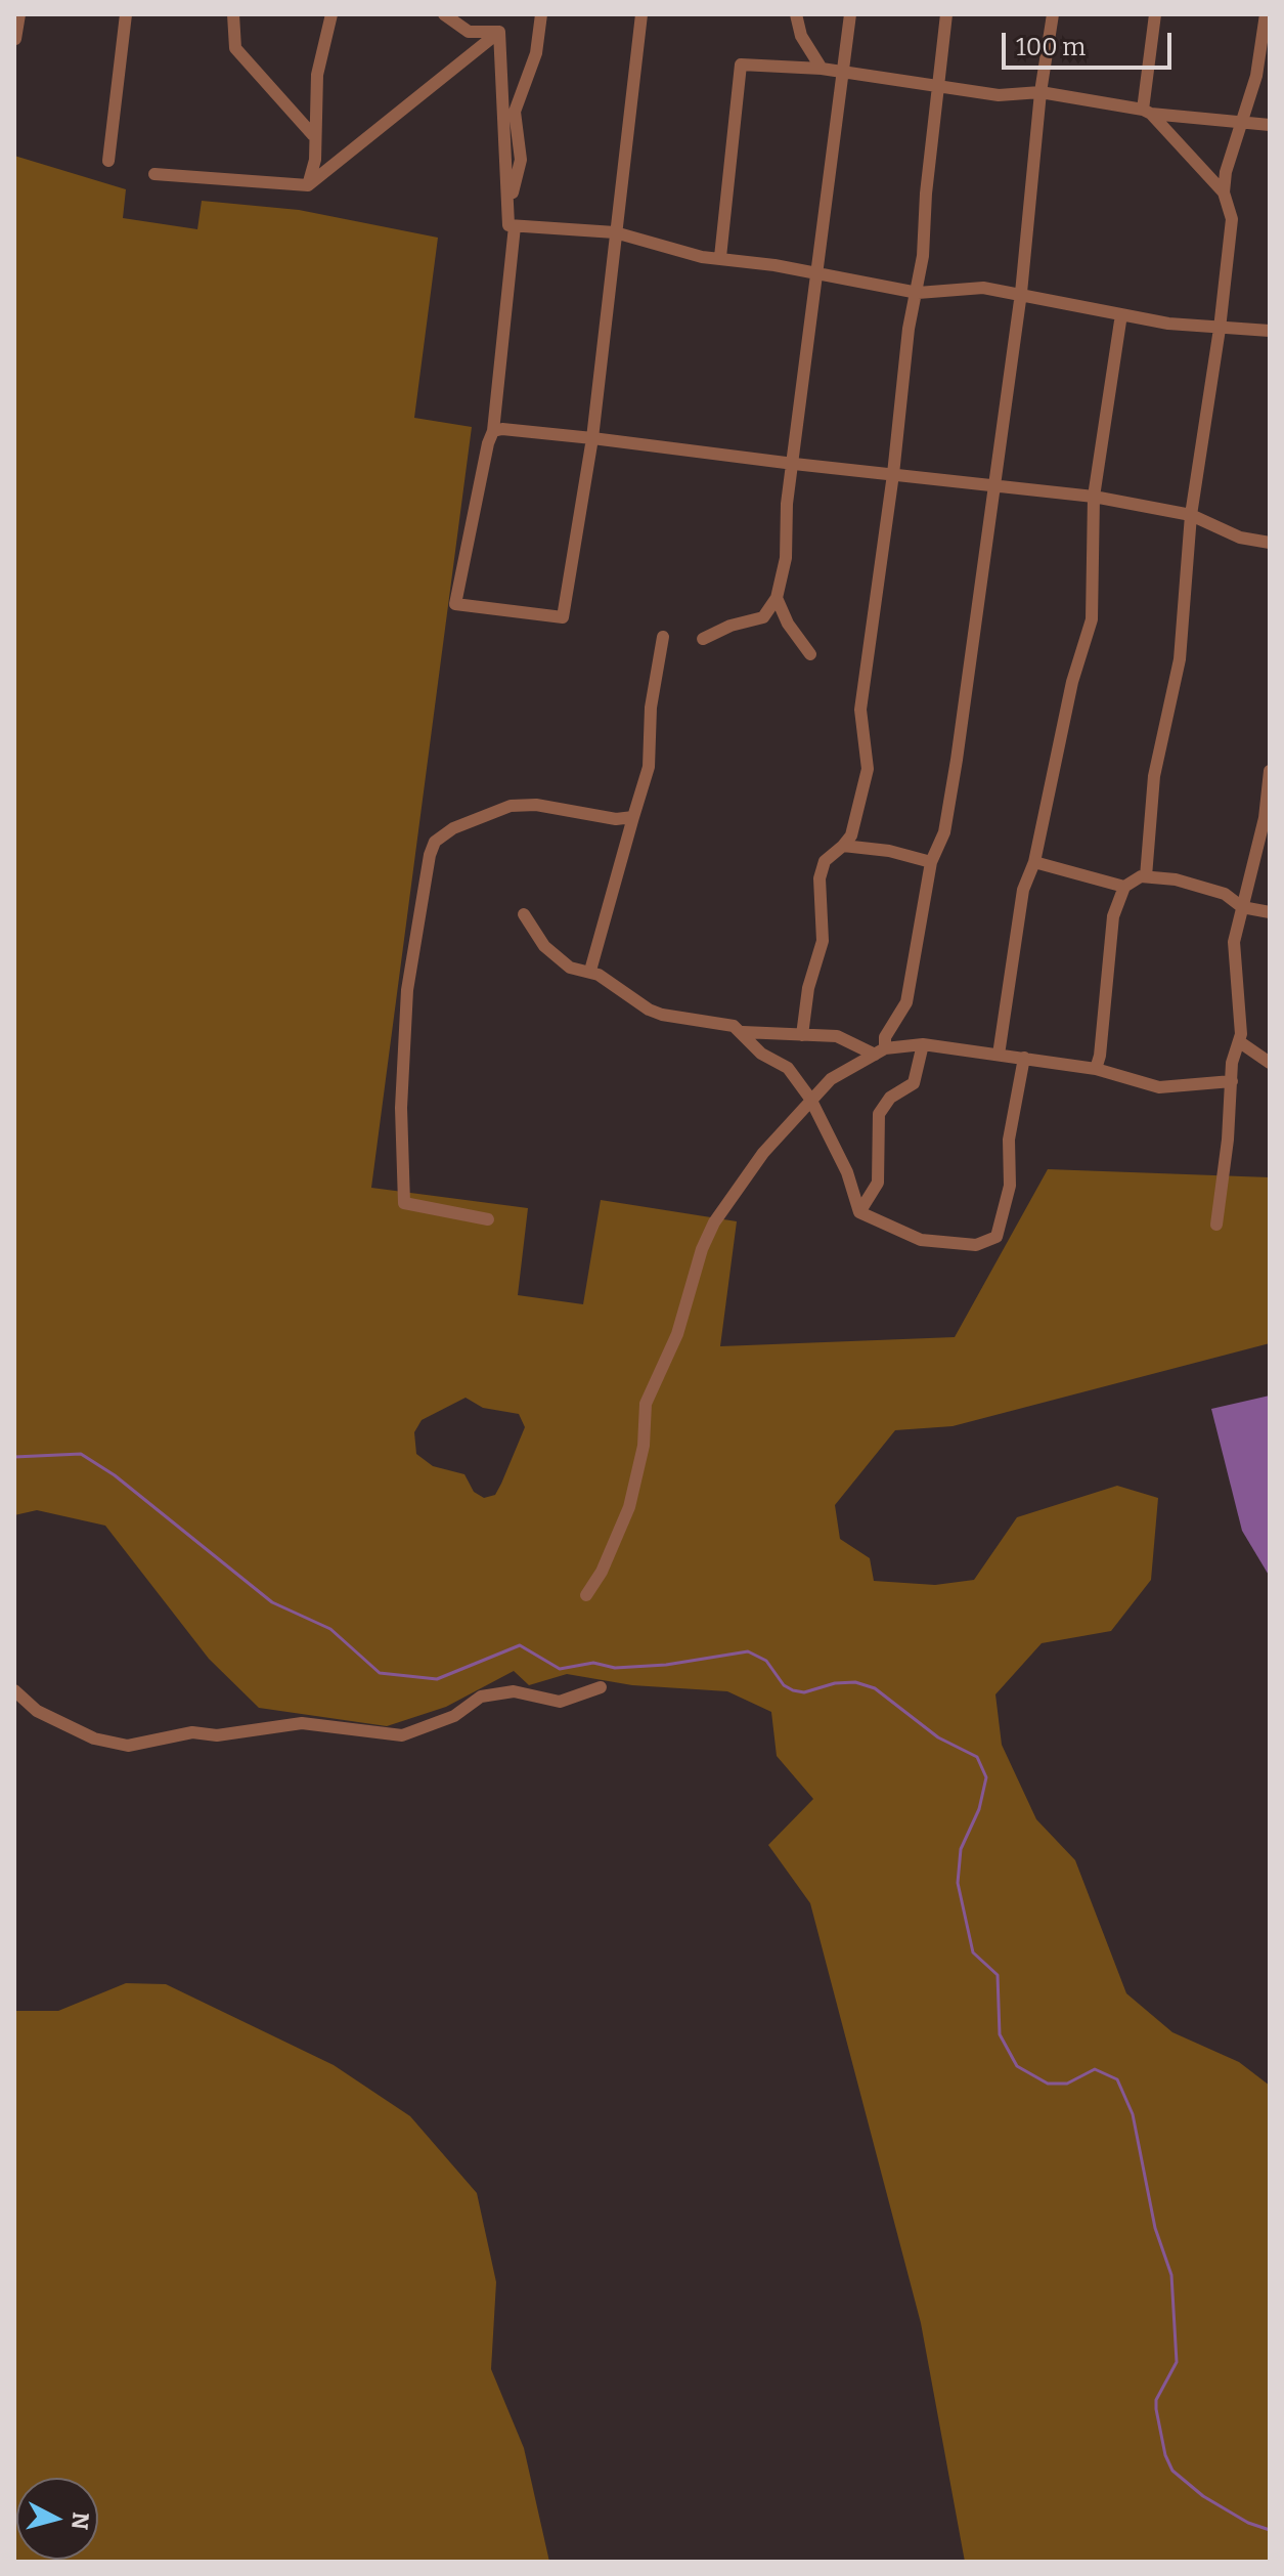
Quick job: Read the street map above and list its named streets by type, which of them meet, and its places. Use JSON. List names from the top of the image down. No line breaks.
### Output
{"scale_bar":"100 m","north":"right"}
